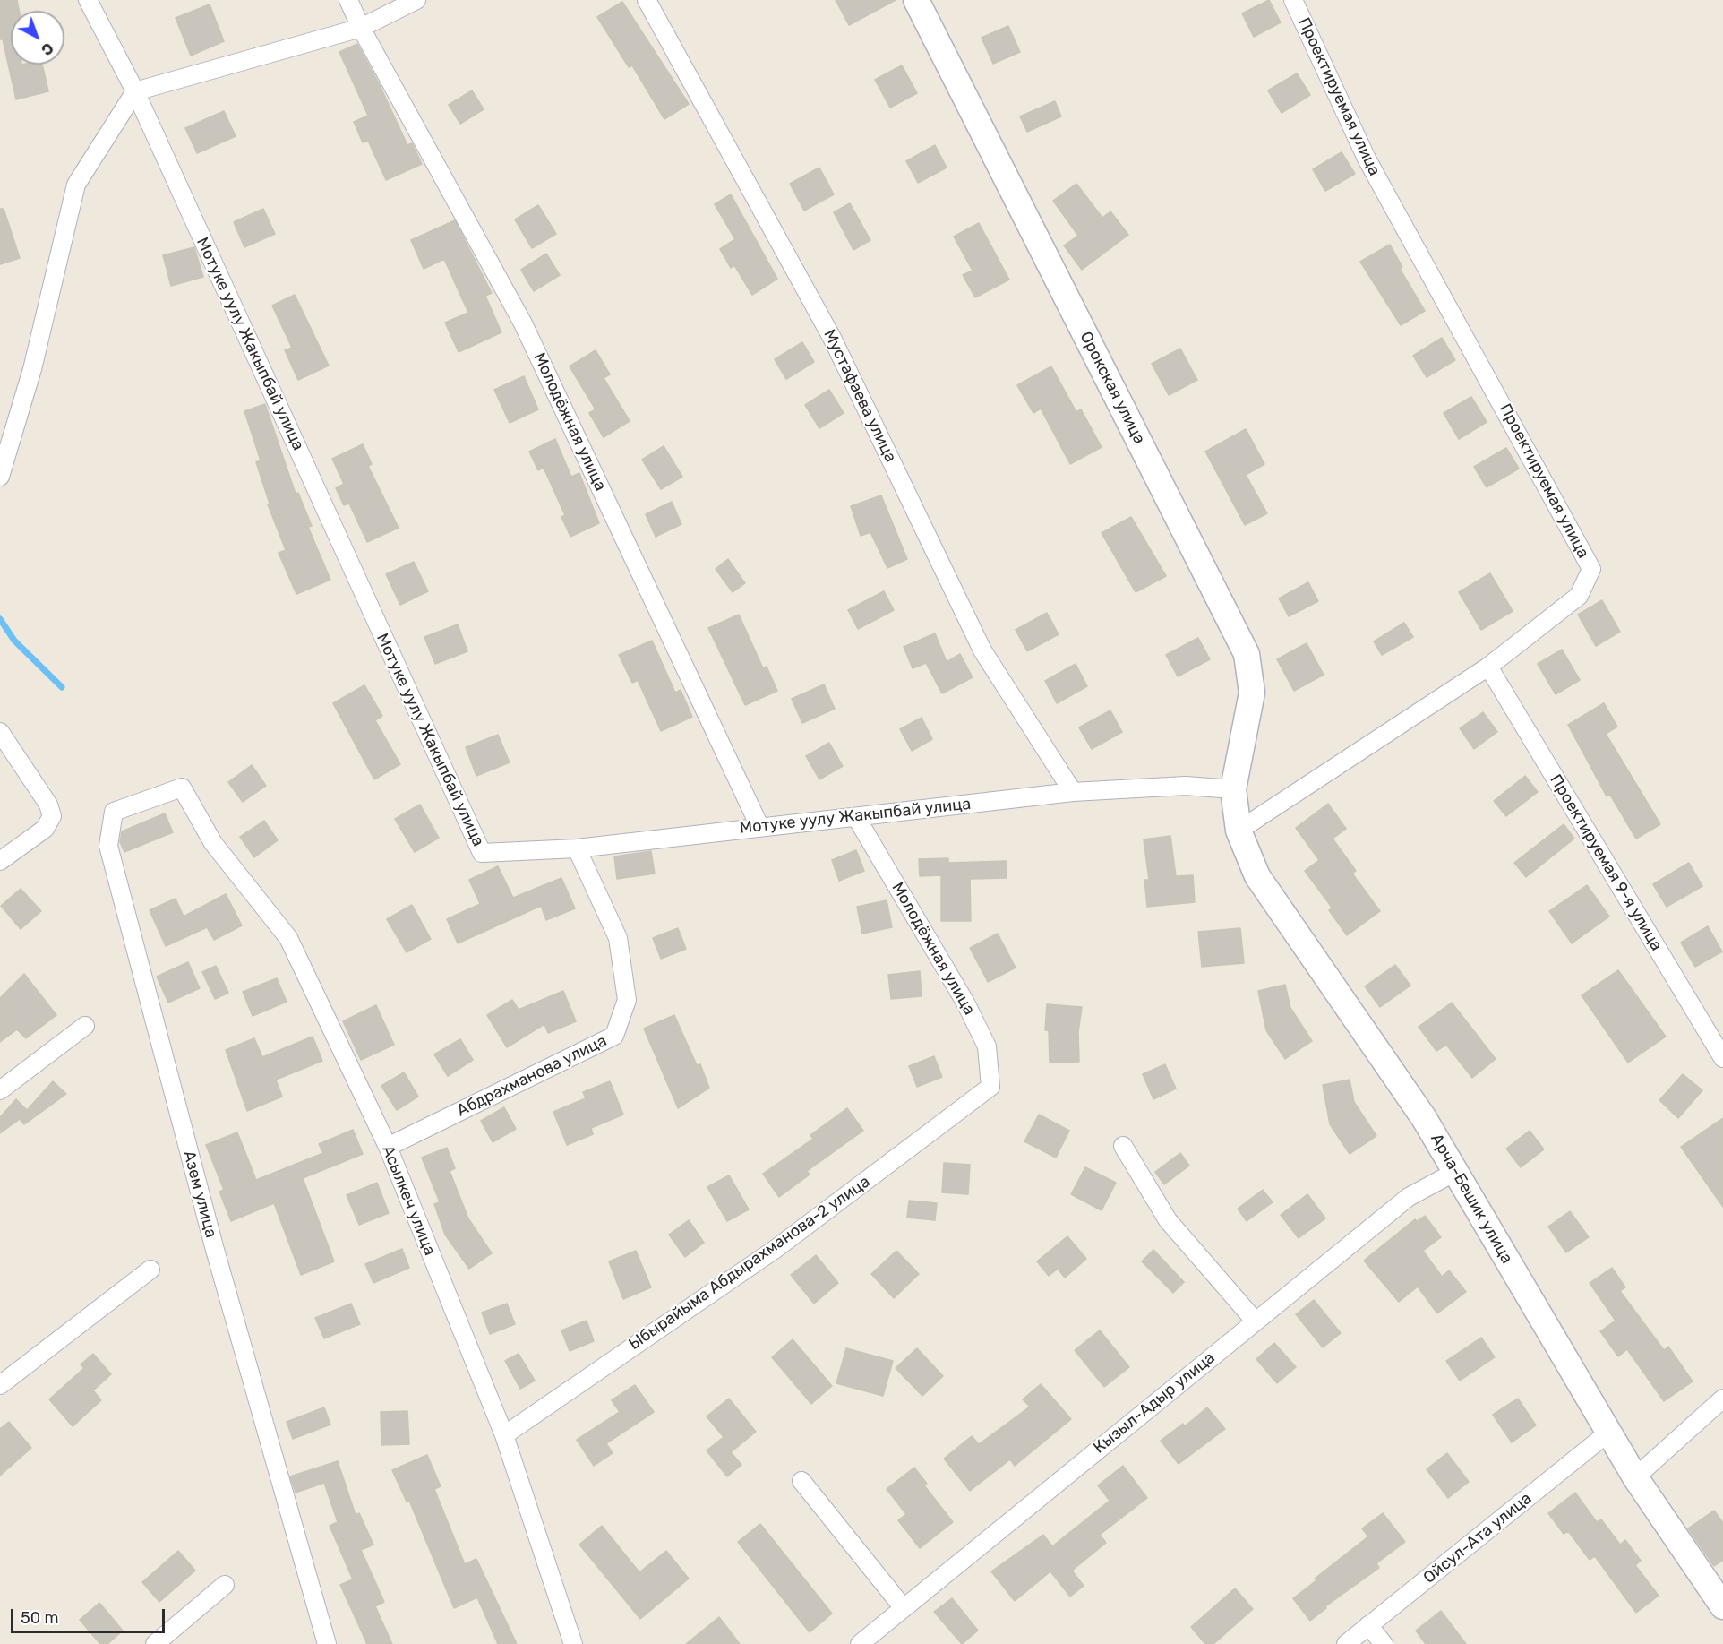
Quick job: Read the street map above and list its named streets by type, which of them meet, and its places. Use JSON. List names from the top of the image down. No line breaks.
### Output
{"streets":{"street":["Проектируемая улица","Мотуке уулу Жакыпбай улица","Орокская улица","Мустафаева улица","Молодёжная улица","Проектируемая 9-я улица","Абдрахманова улица","Азем улица","Арча-Бешик улица","Асылкеч улица","Ыбырайыма Абдырахманова-2 улица","Кызыл-Адыр улица","Ойсул-Ата улица"]},"crossings":[["Проектируемая улица","Проектируемая 9-я улица"],["Проектируемая улица","Арча-Бешик улица"],["Мотуке уулу Жакыпбай улица","Орокская улица"],["Мотуке уулу Жакыпбай улица","Мустафаева улица"],["Мотуке уулу Жакыпбай улица","Молодёжная улица"],["Мотуке уулу Жакыпбай улица","Абдрахманова улица"],["Мотуке уулу Жакыпбай улица","Арча-Бешик улица"],["Орокская улица","Арча-Бешик улица"],["Молодёжная улица","Ыбырайыма Абдырахманова-2 улица"],["Абдрахманова улица","Асылкеч улица"],["Азем улица","Асылкеч улица"],["Арча-Бешик улица","Кызыл-Адыр улица"],["Арча-Бешик улица","Ойсул-Ата улица"],["Асылкеч улица","Ыбырайыма Абдырахманова-2 улица"]],"scale_bar":"50 m","north":"bottom right"}
